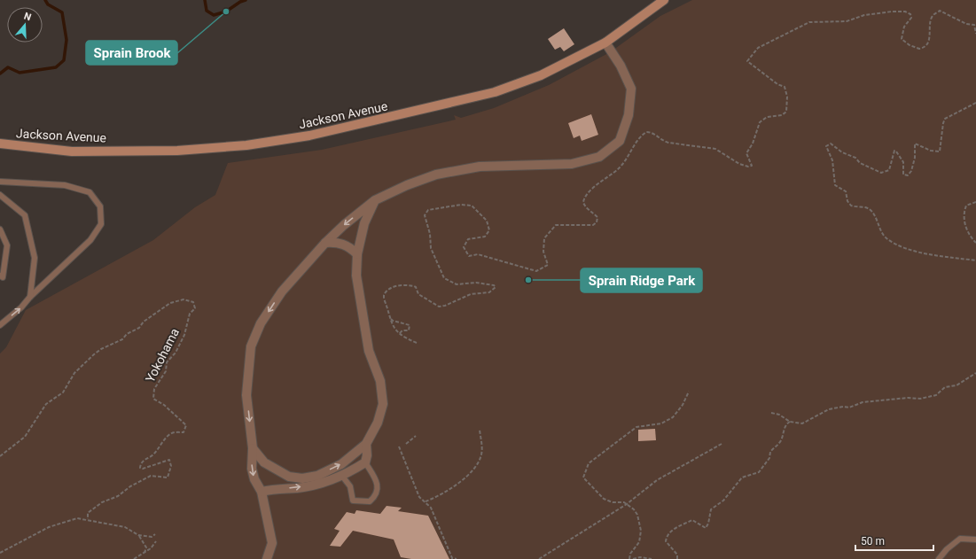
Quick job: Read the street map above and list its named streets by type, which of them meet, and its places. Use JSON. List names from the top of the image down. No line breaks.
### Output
{"streets":{"main road":["Jackson Avenue"],"path":["Yokohama"]},"places":["Sprain Brook","Sprain Ridge Park"],"scale_bar":"50 m","north":"top"}
